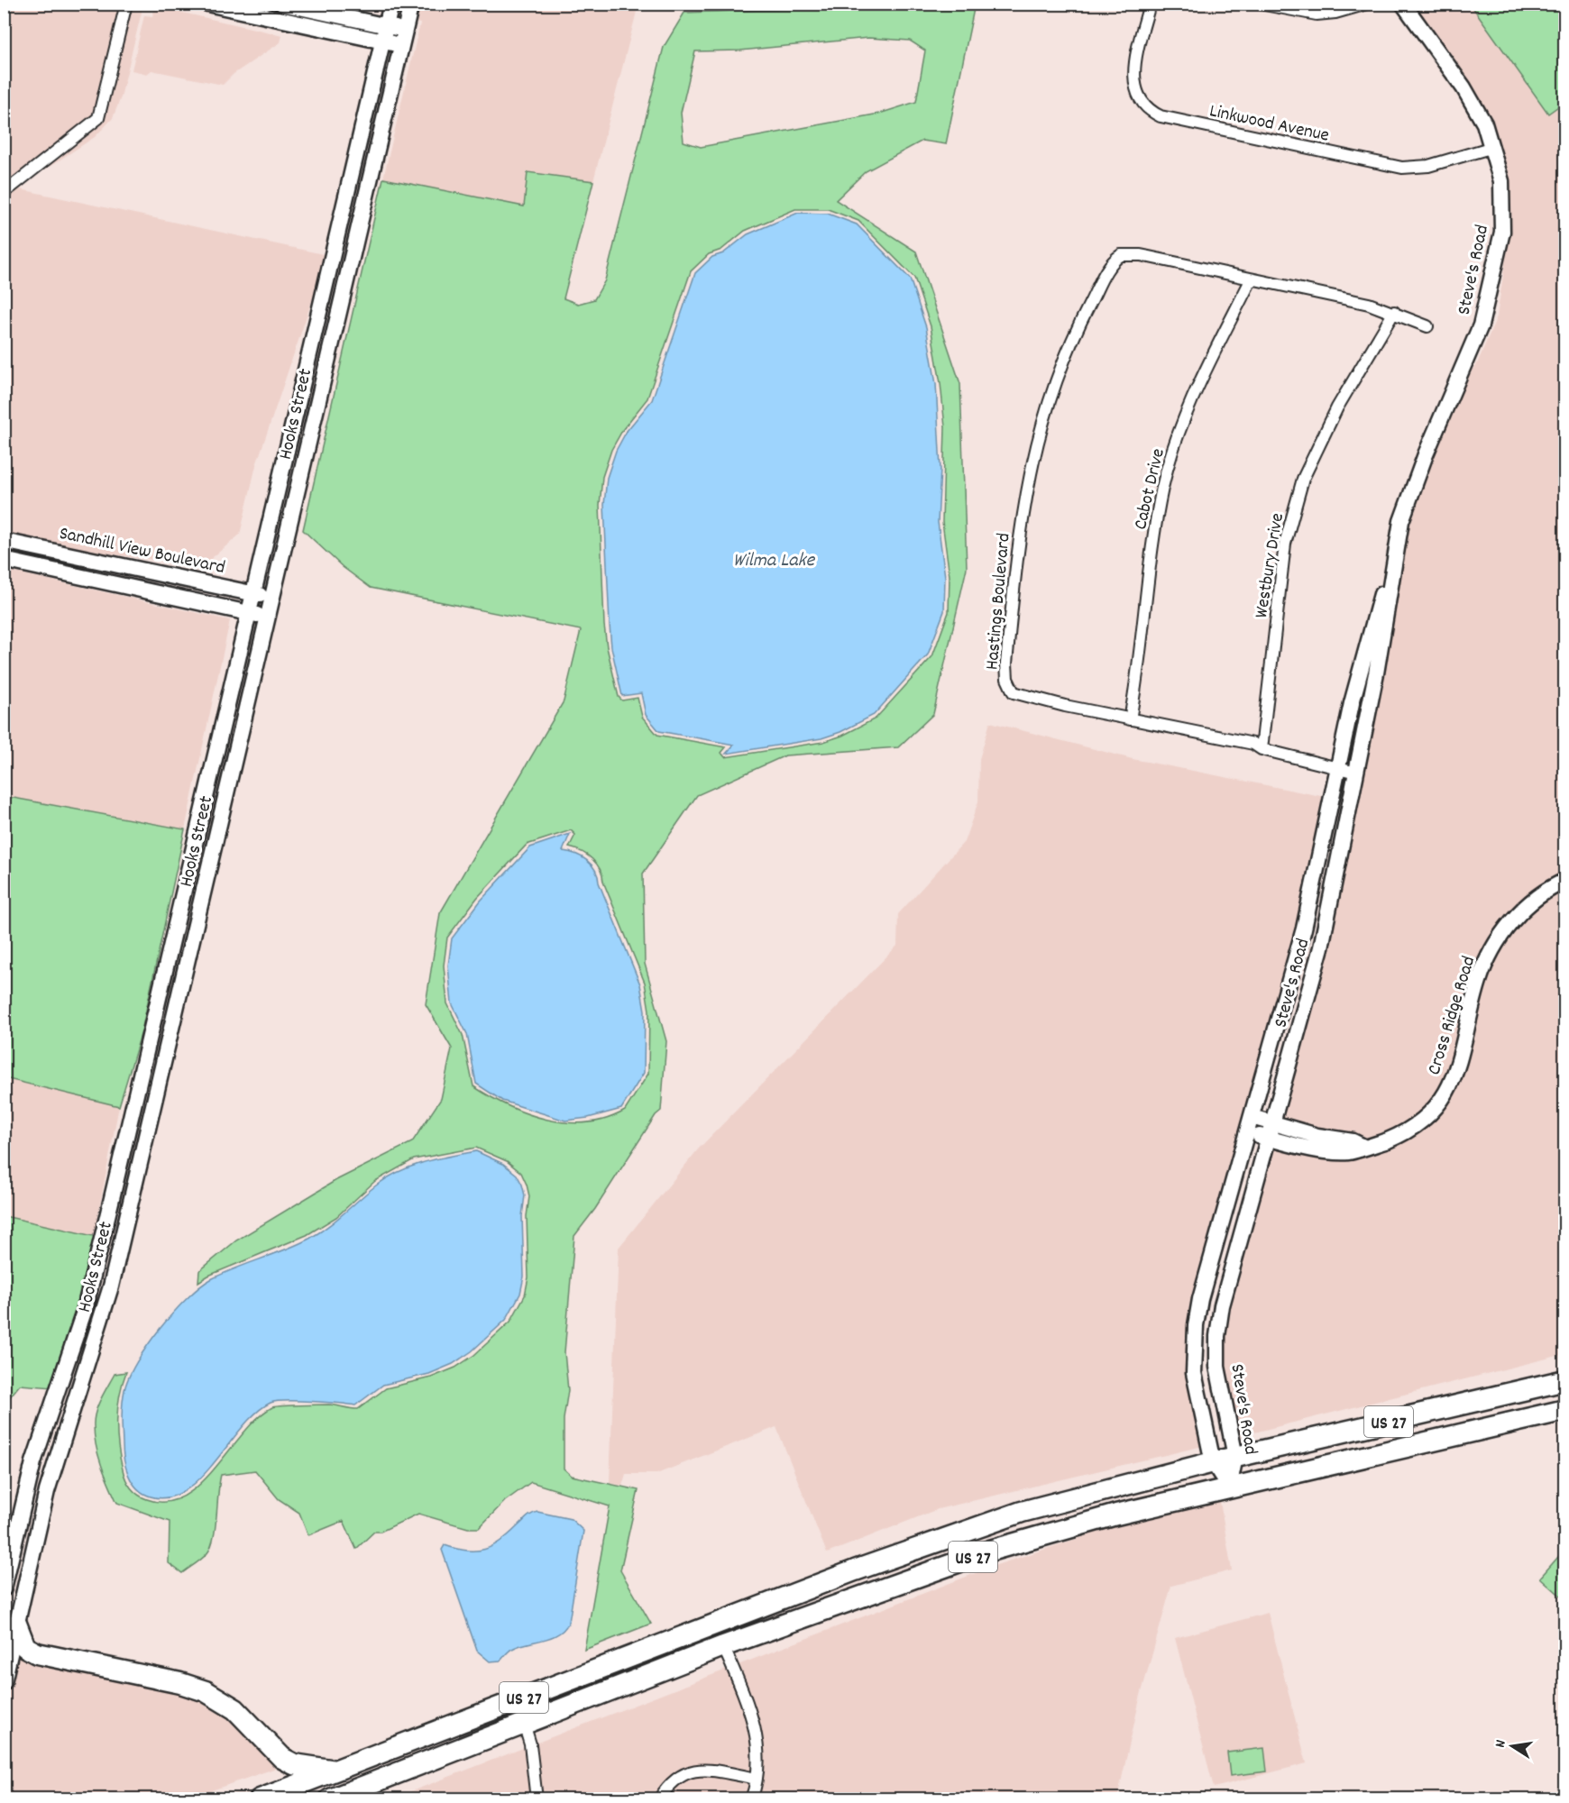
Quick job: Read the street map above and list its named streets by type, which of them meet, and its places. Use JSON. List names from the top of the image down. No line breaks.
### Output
{"streets":{"highway":["US 27"],"street":["Linkwood Avenue","Steve's Road","Hooks Street","Cabot Drive","Sandhill View Boulevard","Westbury Drive","Hastings Boulevard","Cross Ridge Road"]},"crossings":[["Linkwood Avenue","Steve's Road"],["Steve's Road","Hastings Boulevard"],["Steve's Road","Cross Ridge Road"],["Steve's Road","US 27"],["Hooks Street","Sandhill View Boulevard"],["Cabot Drive","Hastings Boulevard"],["Westbury Drive","Hastings Boulevard"]],"water":["Wilma Lake"],"north":"left"}
